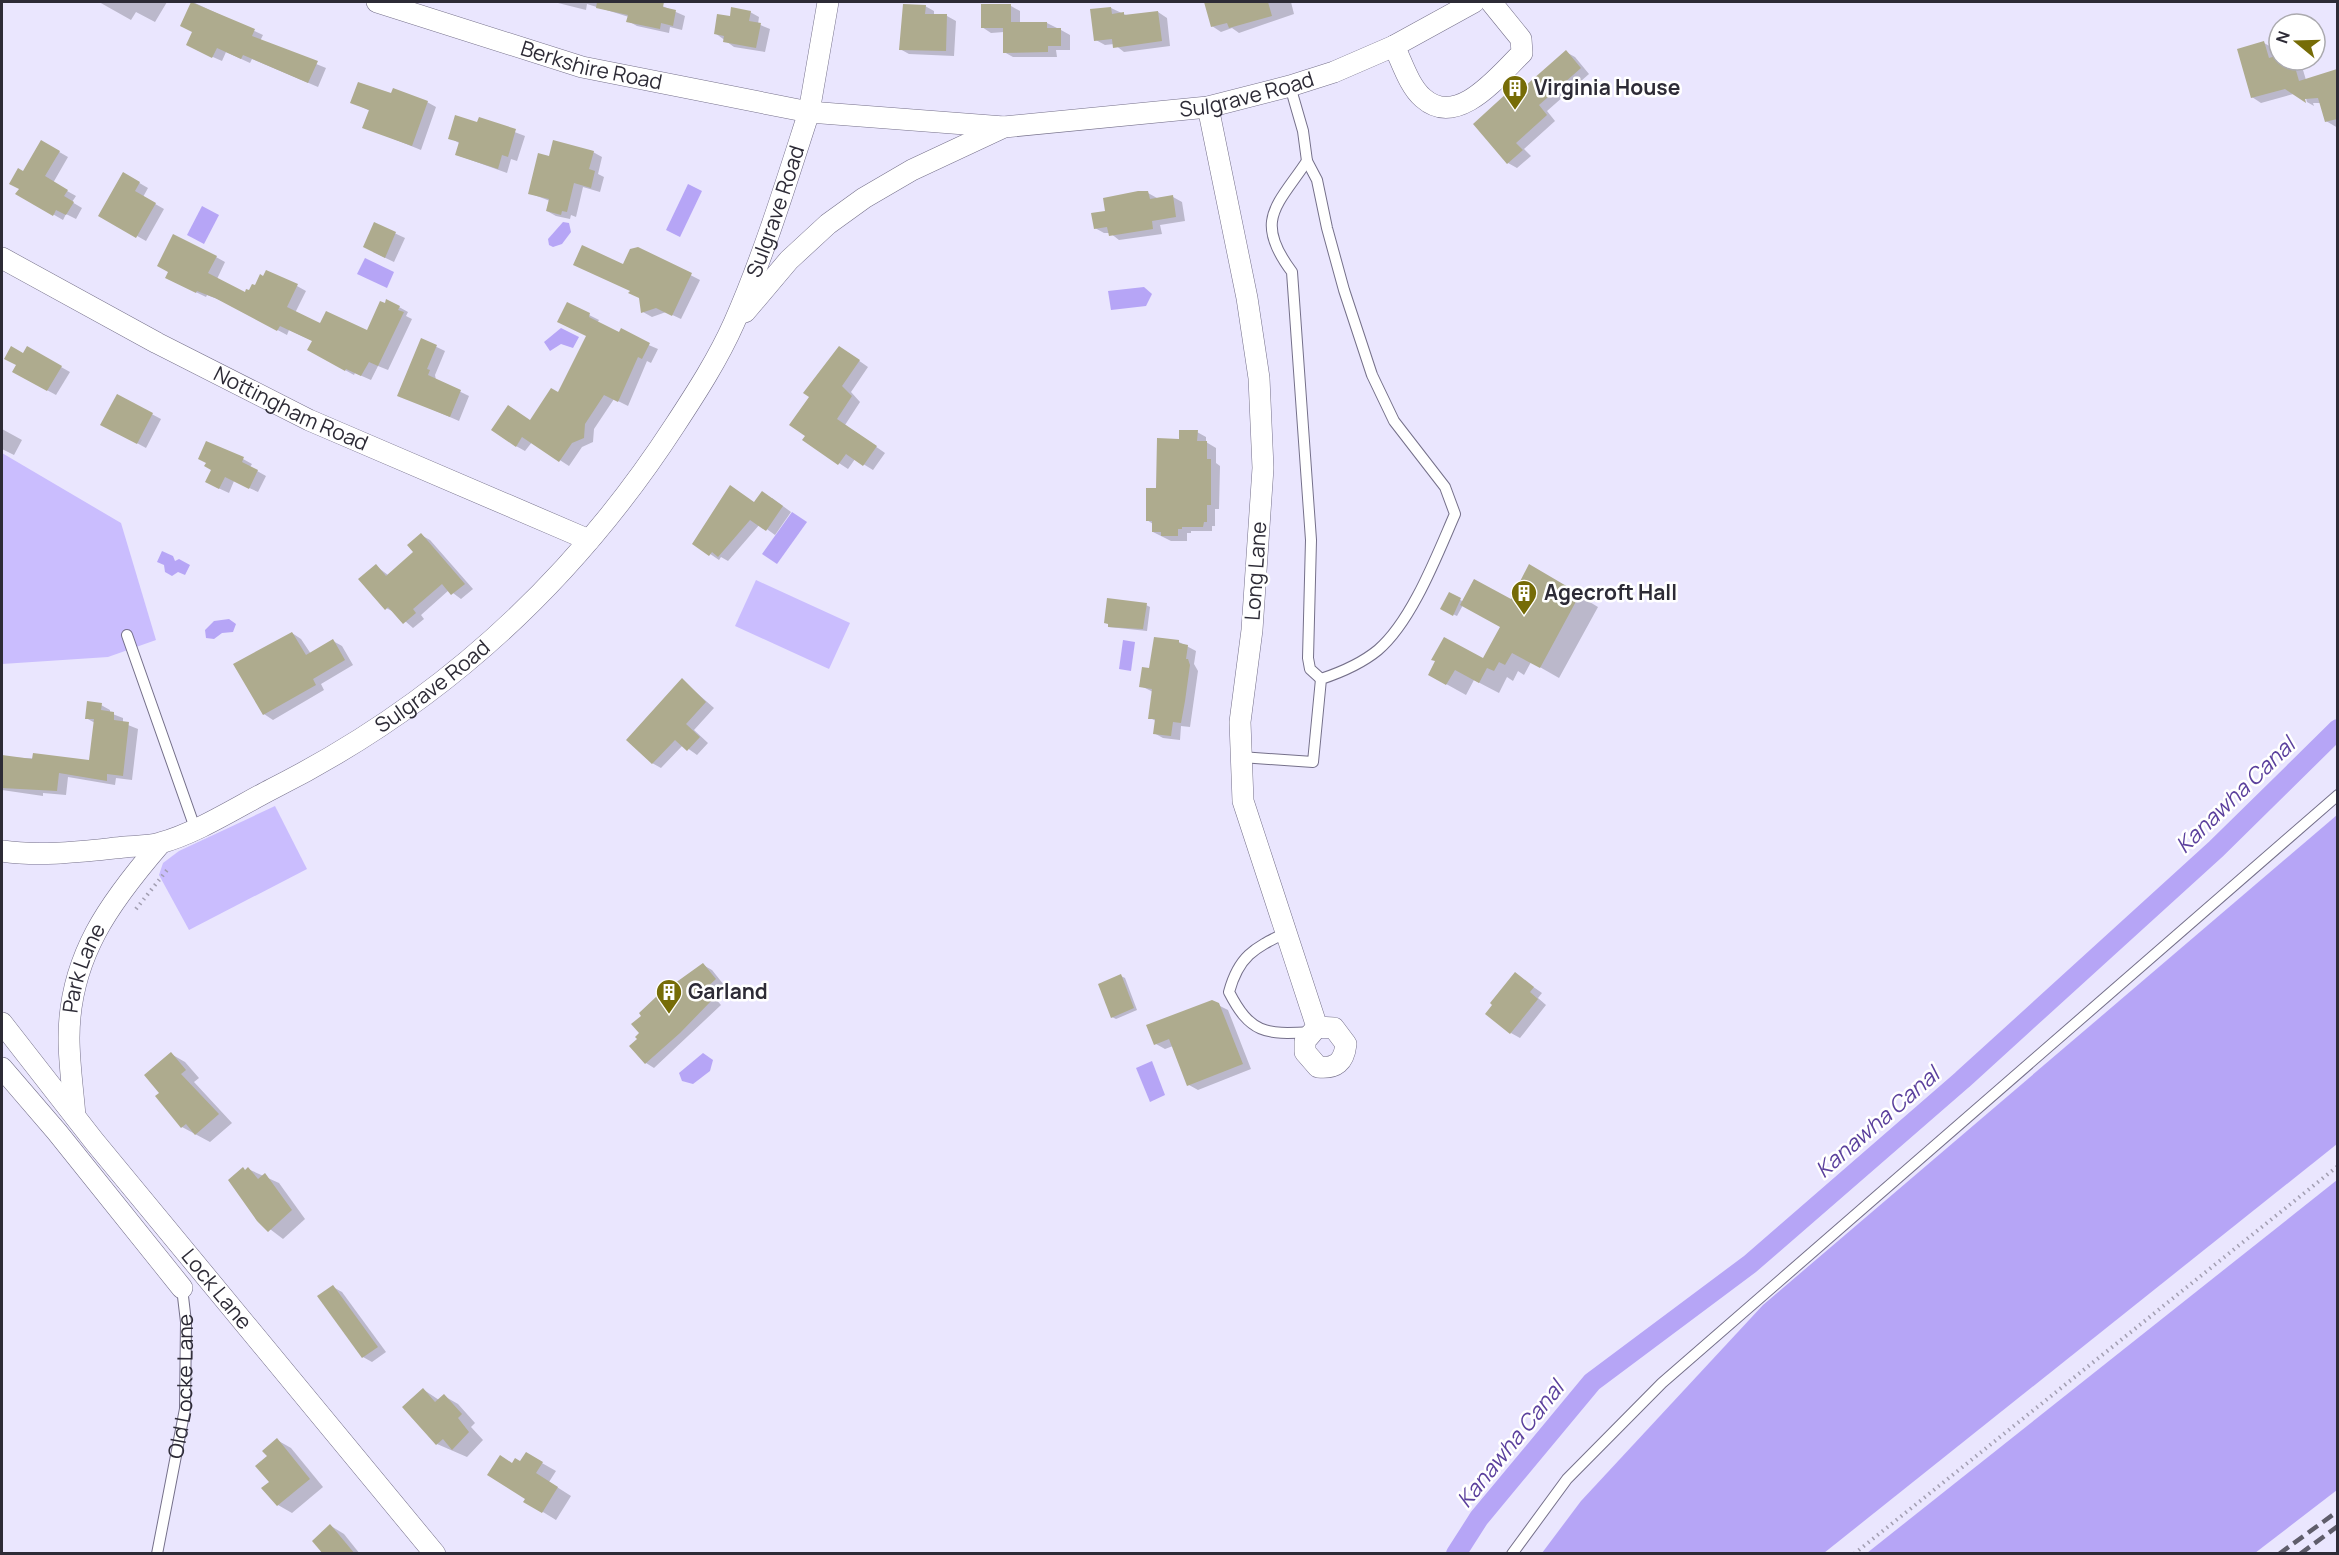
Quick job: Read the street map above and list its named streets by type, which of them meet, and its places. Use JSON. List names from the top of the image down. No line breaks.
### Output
{"streets":{"street":["Berkshire Road","Sulgrave Road","Nottingham Road","Long Lane","Park Lane","Lock Lane","Old Locke Lane"]},"crossings":[["Berkshire Road","Sulgrave Road"],["Sulgrave Road","Nottingham Road"],["Sulgrave Road","Long Lane"],["Sulgrave Road","Park Lane"],["Park Lane","Lock Lane"]],"water":["Kanawha Canal"],"places":{"building":["Virginia House","Agecroft Hall","Garland"]},"north":"left"}
